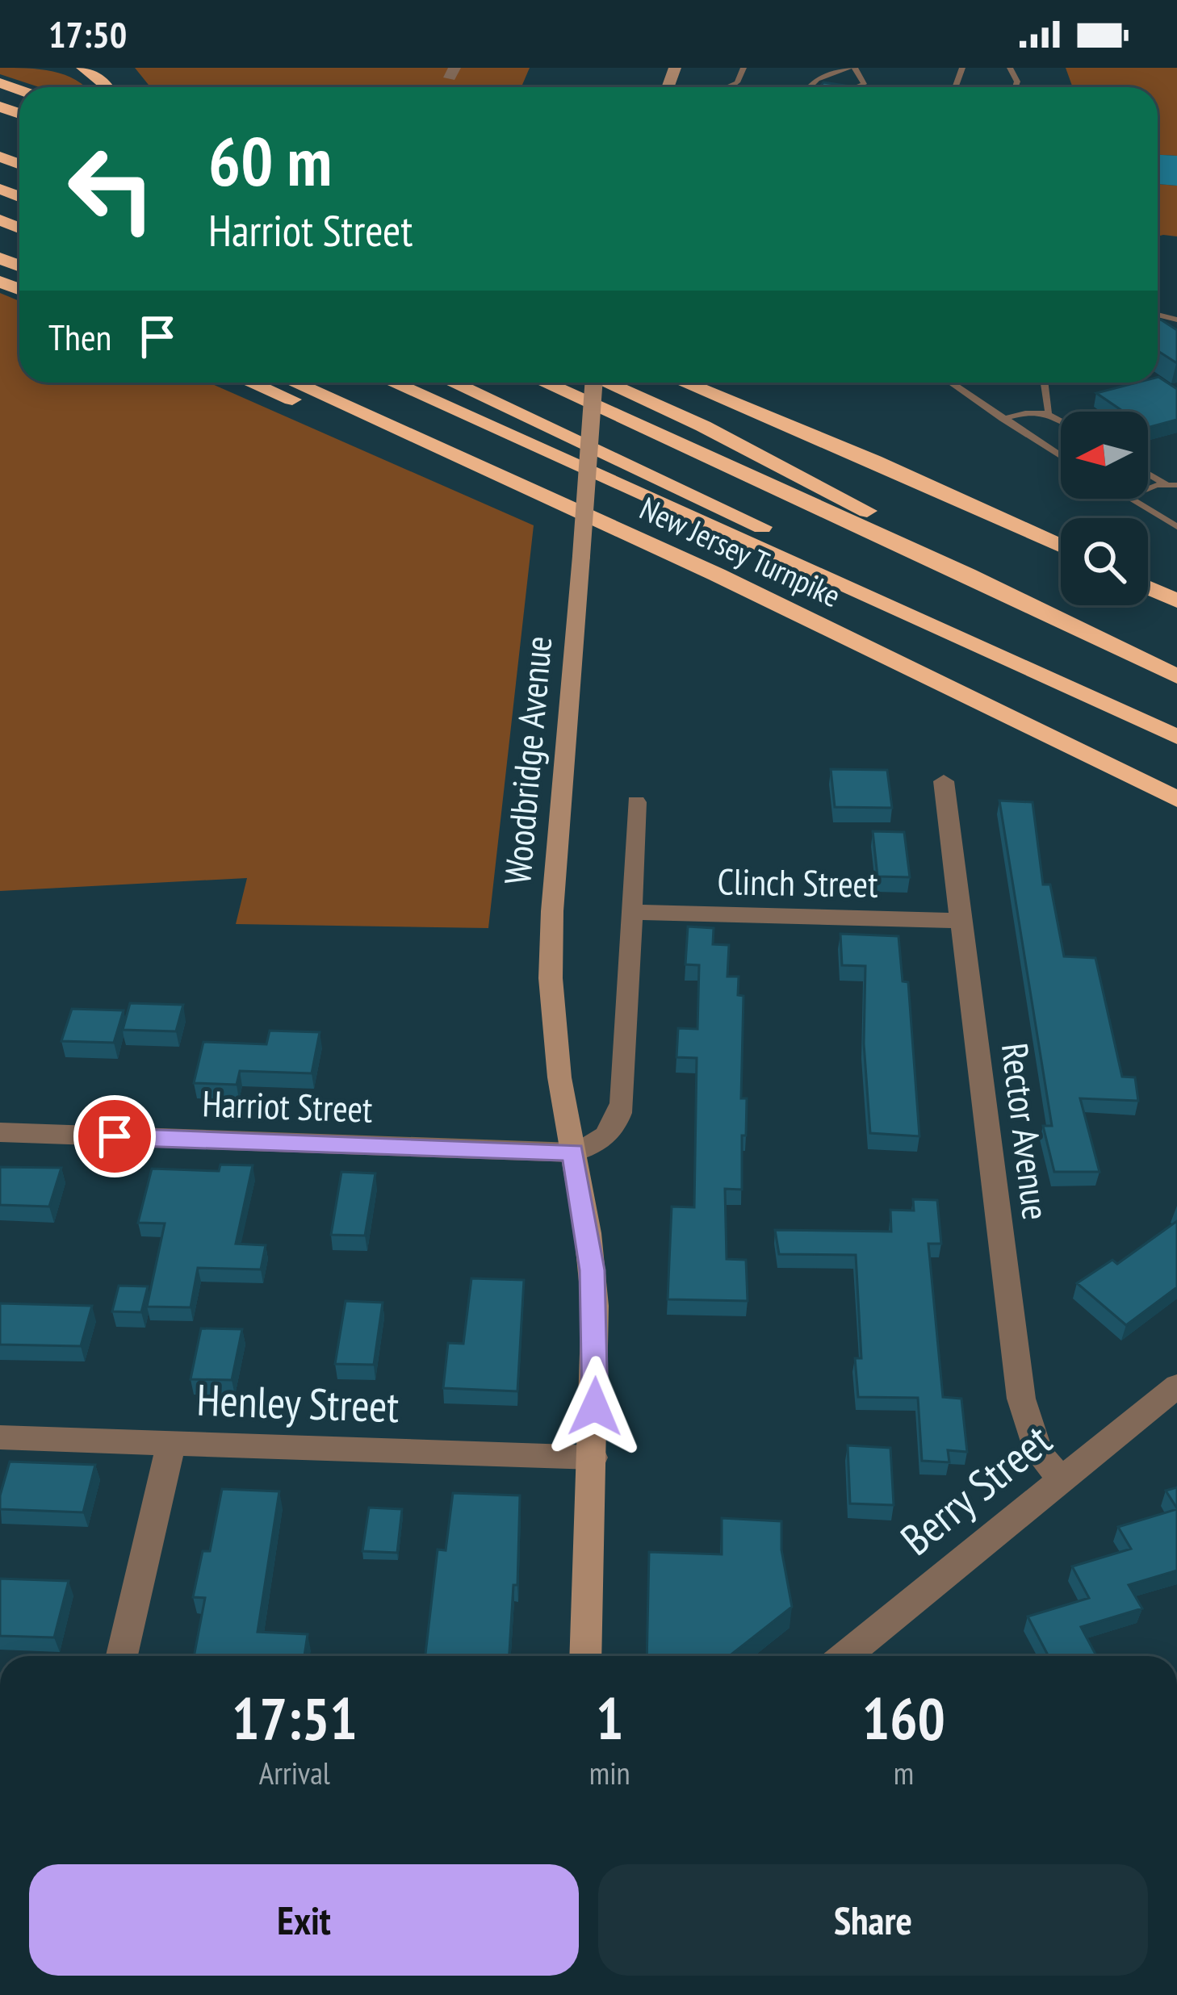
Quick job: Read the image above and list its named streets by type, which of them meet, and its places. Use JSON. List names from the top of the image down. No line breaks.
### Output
{"streets":{"highway":["New Jersey Turnpike"],"street":["Woodbridge Avenue","Clinch Street","Harriot Street","Rector Avenue","Henley Street","Berry Street"]},"crossings":[["Woodbridge Avenue","Harriot Street"],["Woodbridge Avenue","Henley Street"],["Clinch Street","Rector Avenue"],["Rector Avenue","Berry Street"]],"north":"left","page":{"status":"17:50","turn":["60 m","Harriot Street"],"then":"Then","eta":["17:51","Arrival","1","min","160","m"],"buttons":["Exit","Share"]}}
